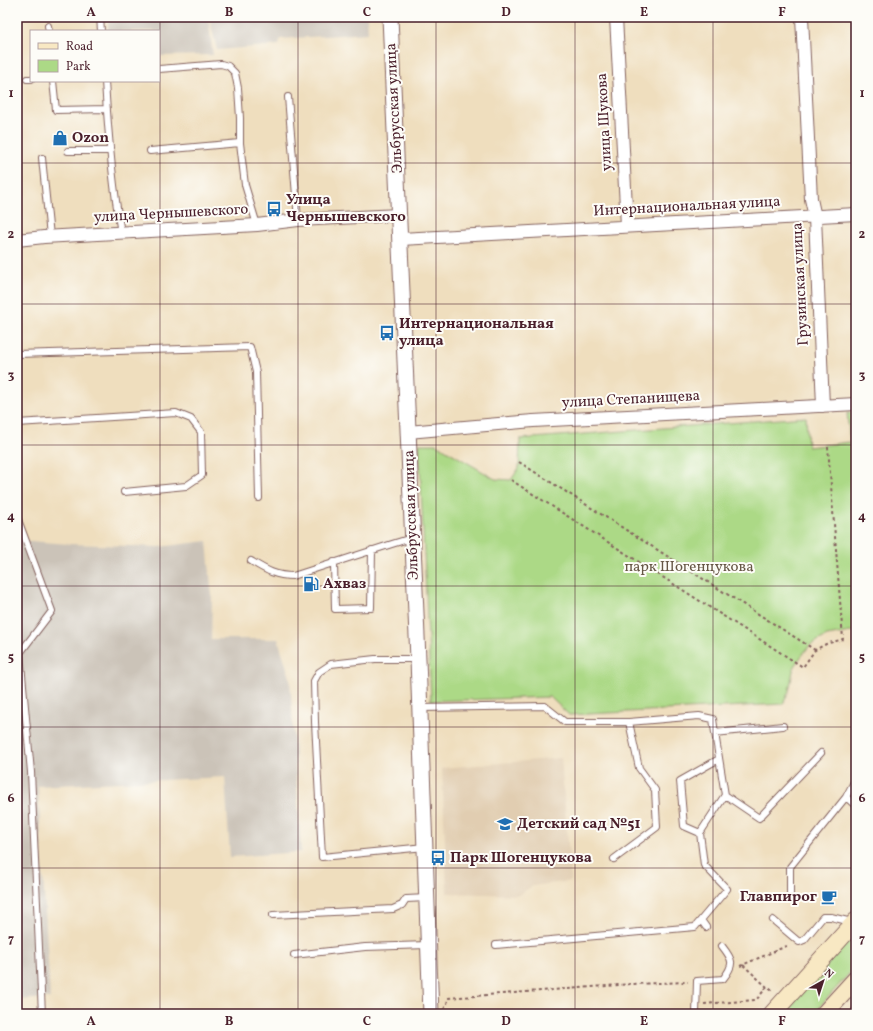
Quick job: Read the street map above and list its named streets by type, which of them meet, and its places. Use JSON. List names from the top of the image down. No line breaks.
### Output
{"streets":{"street":["Эльбрусская улица","улица Шукова","Интернациональная улица","улица Чернышевского","Грузинская улица","улица Степанищева"]},"crossings":[["Эльбрусская улица","Интернациональная улица"],["Эльбрусская улица","улица Чернышевского"],["Эльбрусская улица","улица Степанищева"],["улица Шукова","Интернациональная улица"],["Интернациональная улица","Грузинская улица"],["Грузинская улица","улица Степанищева"]],"parks":["парк Шогенцукова"],"places":{"shop":["Ozon"],"bus stop":["Улица Чернышевского","Интернациональная улица","Парк Шогенцукова"],"fuel station":["Ахваз"],"school or university":["Детский сад №51"],"cafe":["Главпирог"]},"legend":["Road","Park"],"north":"top right","grid":{"columns":["A","B","C","D","E","F"],"rows":["1","2","3","4","5","6","7"]}}
